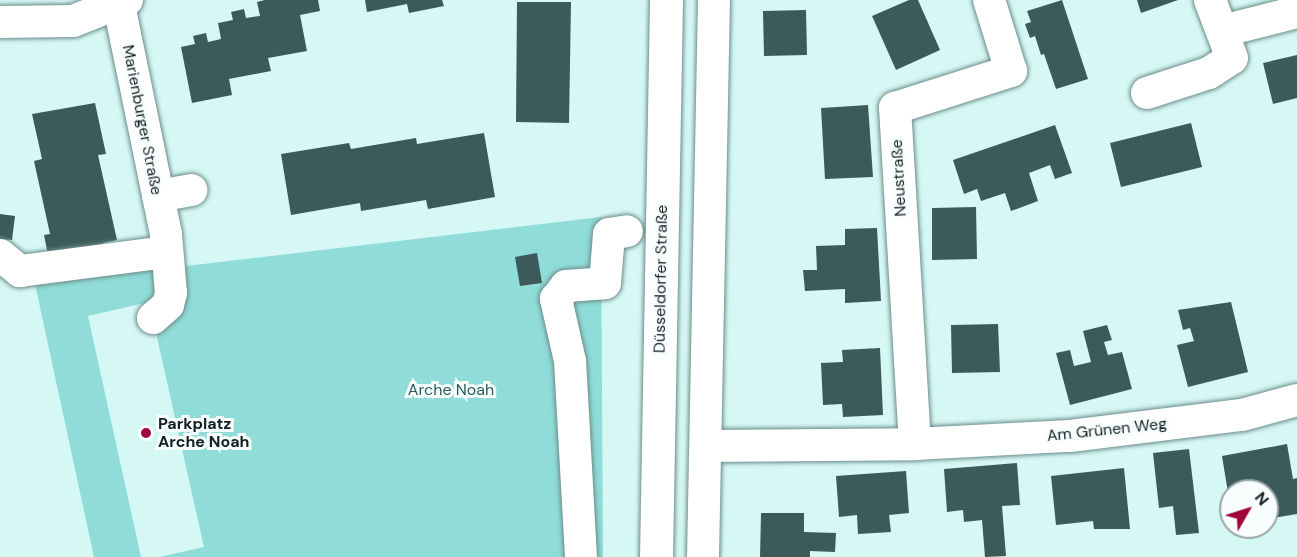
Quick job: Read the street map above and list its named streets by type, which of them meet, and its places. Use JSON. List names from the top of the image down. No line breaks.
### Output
{"streets":{"main road":["Düsseldorfer Straße"],"street":["Marienburger Straße","Neustraße","Am Grünen Weg"]},"crossings":[["Neustraße","Am Grünen Weg"]],"parks":["Arche Noah"],"places":["Parkplatz Arche Noah"],"north":"top right"}
